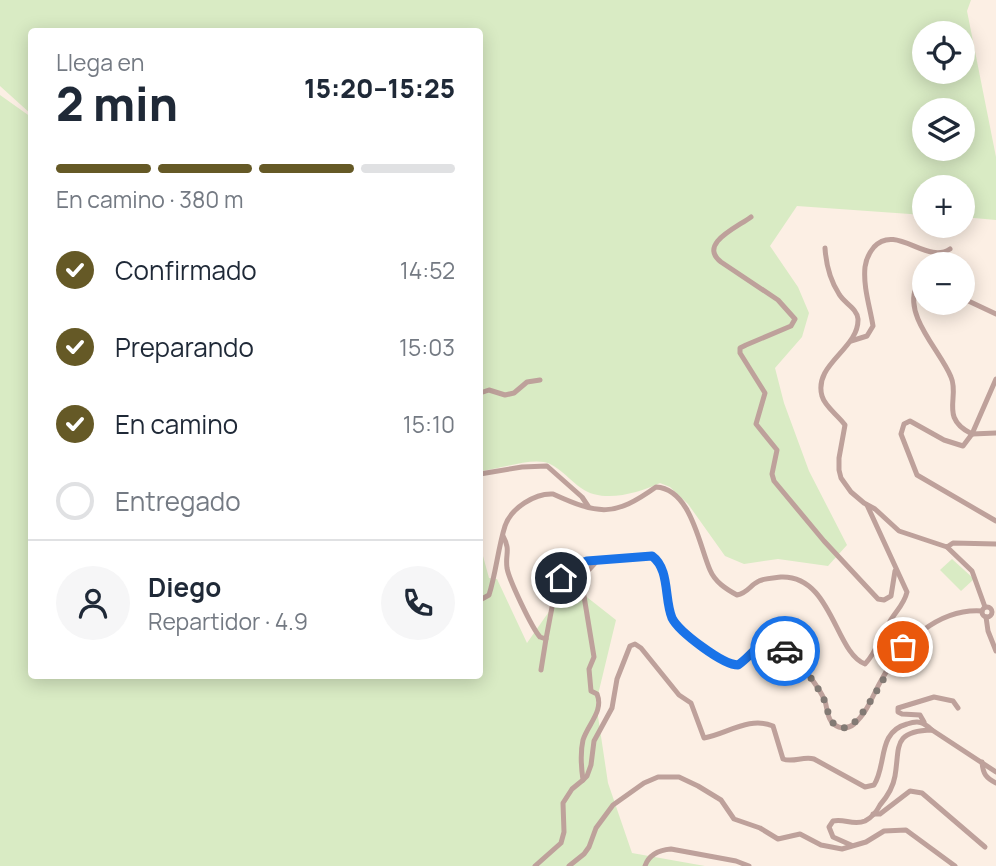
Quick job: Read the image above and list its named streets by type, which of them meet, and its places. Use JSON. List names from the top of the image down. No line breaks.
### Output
{"page":{"map_buttons":["+","−"],"heading":["2 min","Llega en","15:20–15:25"],"panel":["Diego","Repartidor · 4.9"],"bar":"En camino · 380 m","list":[["Confirmado","14:52"],["Preparando","15:03"],["En camino","15:10"],"Entregado"]}}
